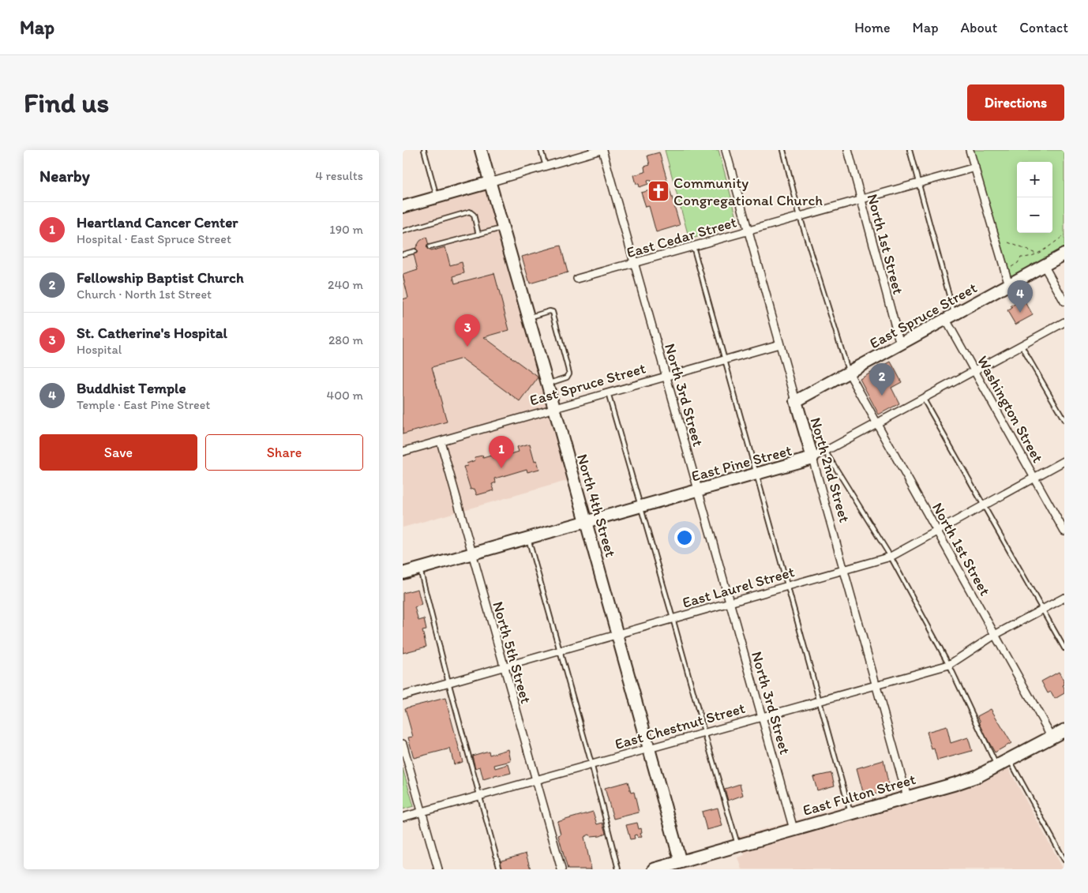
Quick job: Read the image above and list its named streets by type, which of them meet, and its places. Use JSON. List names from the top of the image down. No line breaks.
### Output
{"streets":{"main road":["East Spruce Street","East Pine Street","North 2nd Street","North 4th Street","East Fulton Street"],"street":["East Cedar Street","North 1st Street","North 3rd Street","Washington Street","East Laurel Street","North 5th Street","East Chestnut Street"]},"crossings":[["East Cedar Street","North 1st Street"],["East Cedar Street","North 3rd Street"],["East Cedar Street","North 2nd Street"],["North 1st Street","East Spruce Street"],["North 1st Street","East Pine Street"],["North 1st Street","East Laurel Street"],["North 1st Street","East Chestnut Street"],["North 1st Street","East Fulton Street"],["East Spruce Street","North 3rd Street"],["East Spruce Street","Washington Street"],["East Spruce Street","North 2nd Street"],["East Spruce Street","North 4th Street"],["East Spruce Street","North 5th Street"],["North 3rd Street","East Pine Street"],["North 3rd Street","East Laurel Street"],["North 3rd Street","East Chestnut Street"],["North 3rd Street","East Fulton Street"],["Washington Street","East Pine Street"],["Washington Street","East Laurel Street"],["East Pine Street","North 2nd Street"],["East Pine Street","North 4th Street"],["East Pine Street","North 5th Street"],["North 2nd Street","East Laurel Street"],["North 2nd Street","East Chestnut Street"],["North 2nd Street","East Fulton Street"],["North 4th Street","East Laurel Street"],["North 4th Street","East Chestnut Street"],["North 4th Street","East Fulton Street"],["East Laurel Street","North 5th Street"],["North 5th Street","East Chestnut Street"]],"places":{"church":["Community Congregational Church"]},"page":{"header":"Map","nav":["Home","Map","About","Contact"],"buttons":["Directions",["Save","Share"]],"title":"Find us","heading":["Nearby","4 results"],"map_buttons":["+","−"],"list":[{"mark":"1","name":"Heartland Cancer Center","note":"Hospital · East Spruce Street","value":"190 m"},{"mark":"2","name":"Fellowship Baptist Church","note":"Church · North 1st Street","value":"240 m"},{"mark":"3","name":"St. Catherine's Hospital","note":"Hospital","value":"280 m"},{"mark":"4","name":"Buddhist Temple","note":"Temple · East Pine Street","value":"400 m"}],"pins":["4","3","2","1"]}}
